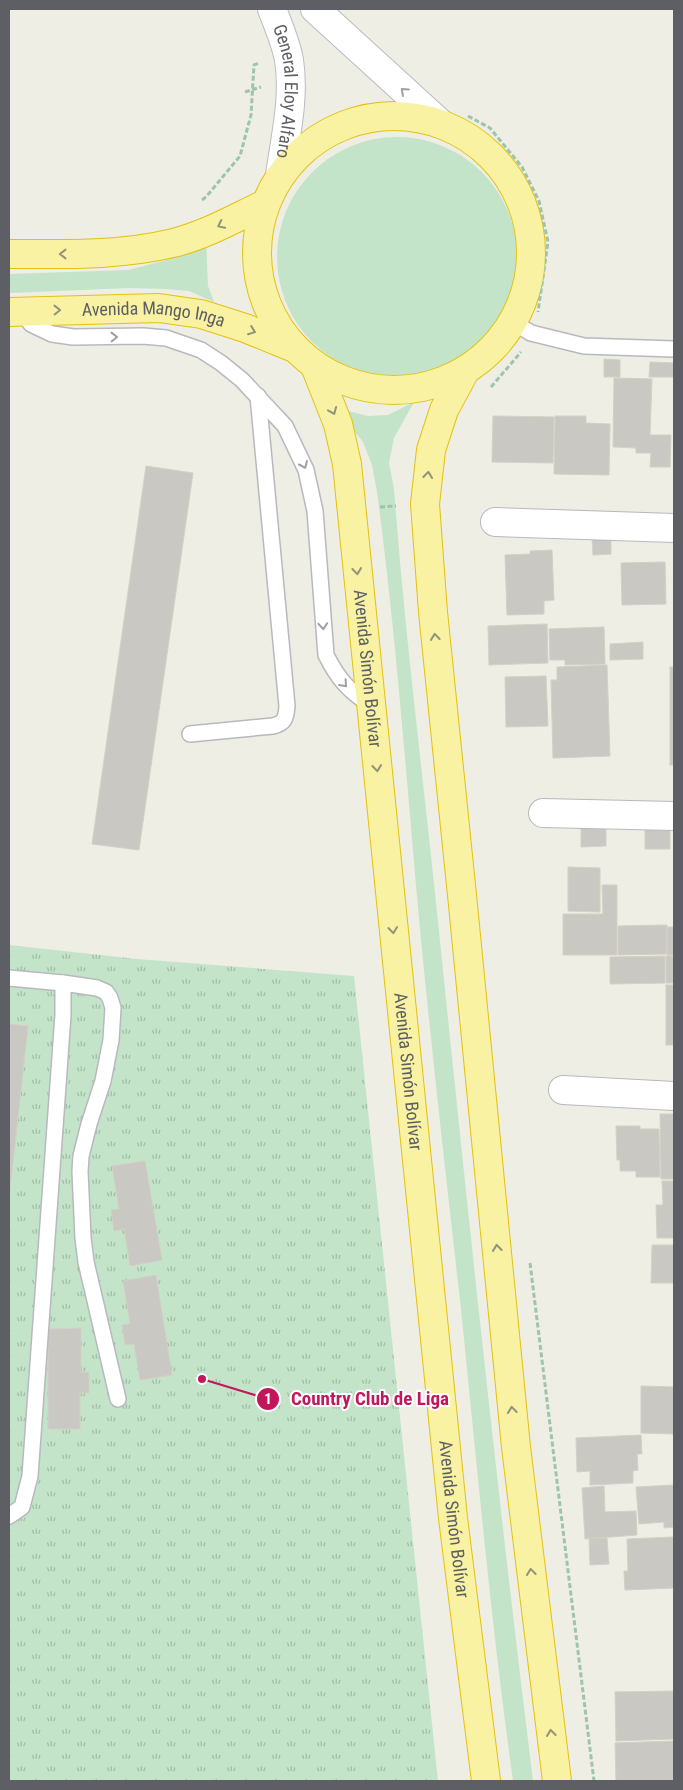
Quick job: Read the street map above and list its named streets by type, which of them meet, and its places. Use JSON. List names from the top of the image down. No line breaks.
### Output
{"streets":{"highway":["Avenida Mango Inga","Avenida Simón Bolívar"],"street":["General Eloy Alfaro"]},"places":["Country Club de Liga"]}
